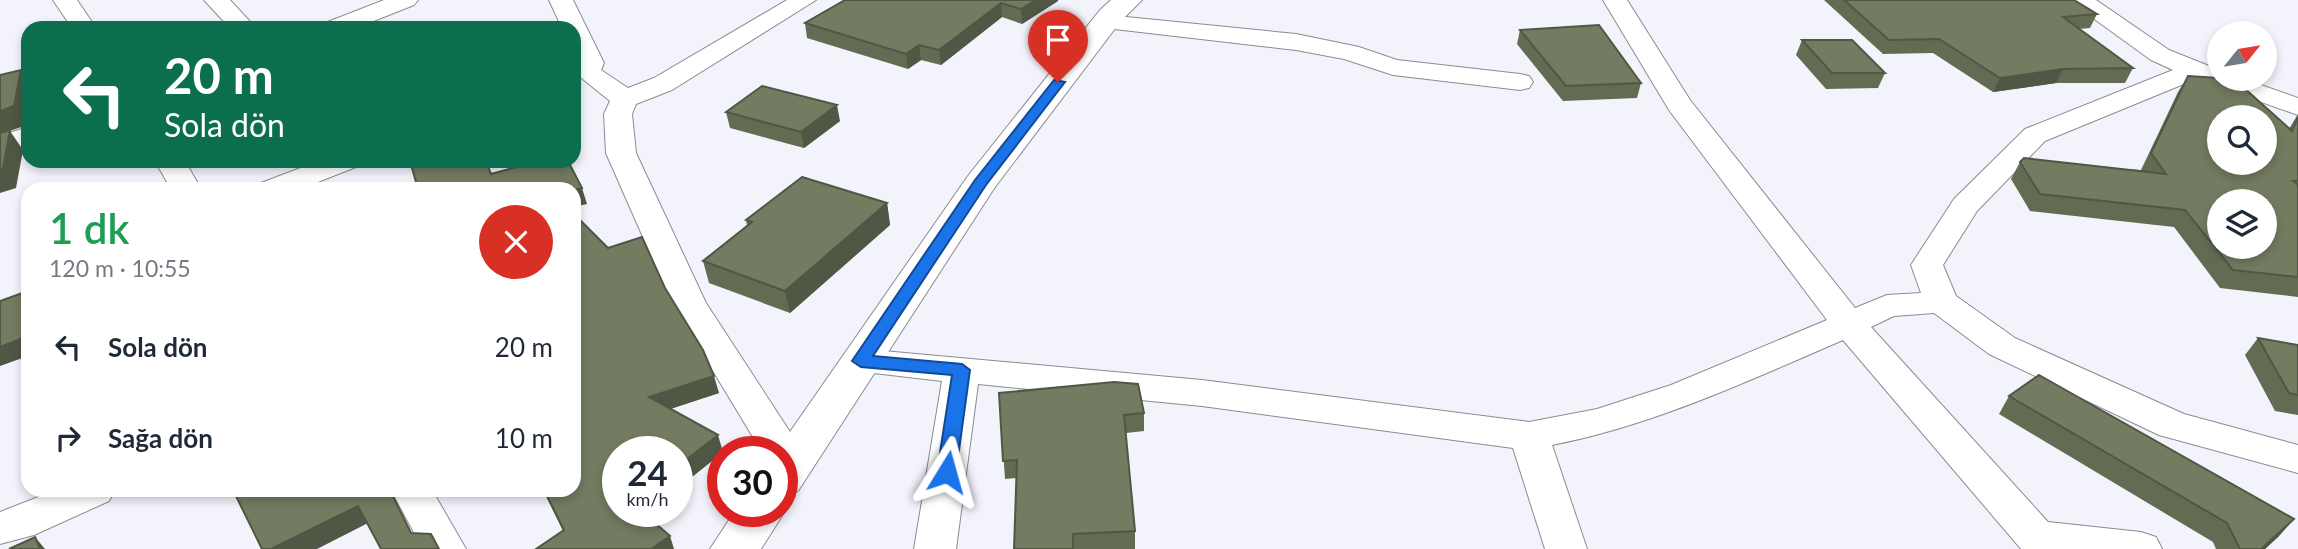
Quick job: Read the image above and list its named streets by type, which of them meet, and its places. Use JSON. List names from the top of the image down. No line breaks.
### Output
{"north":"top right","page":{"turn":["20 m","Sola dön"],"heading":["1 dk","120 m · 10:55"],"list":[{"name":"Sola dön","value":"20 m"},{"name":"Sağa dön","value":"10 m"}],"speed":"24 km/h","limit":"30"}}
